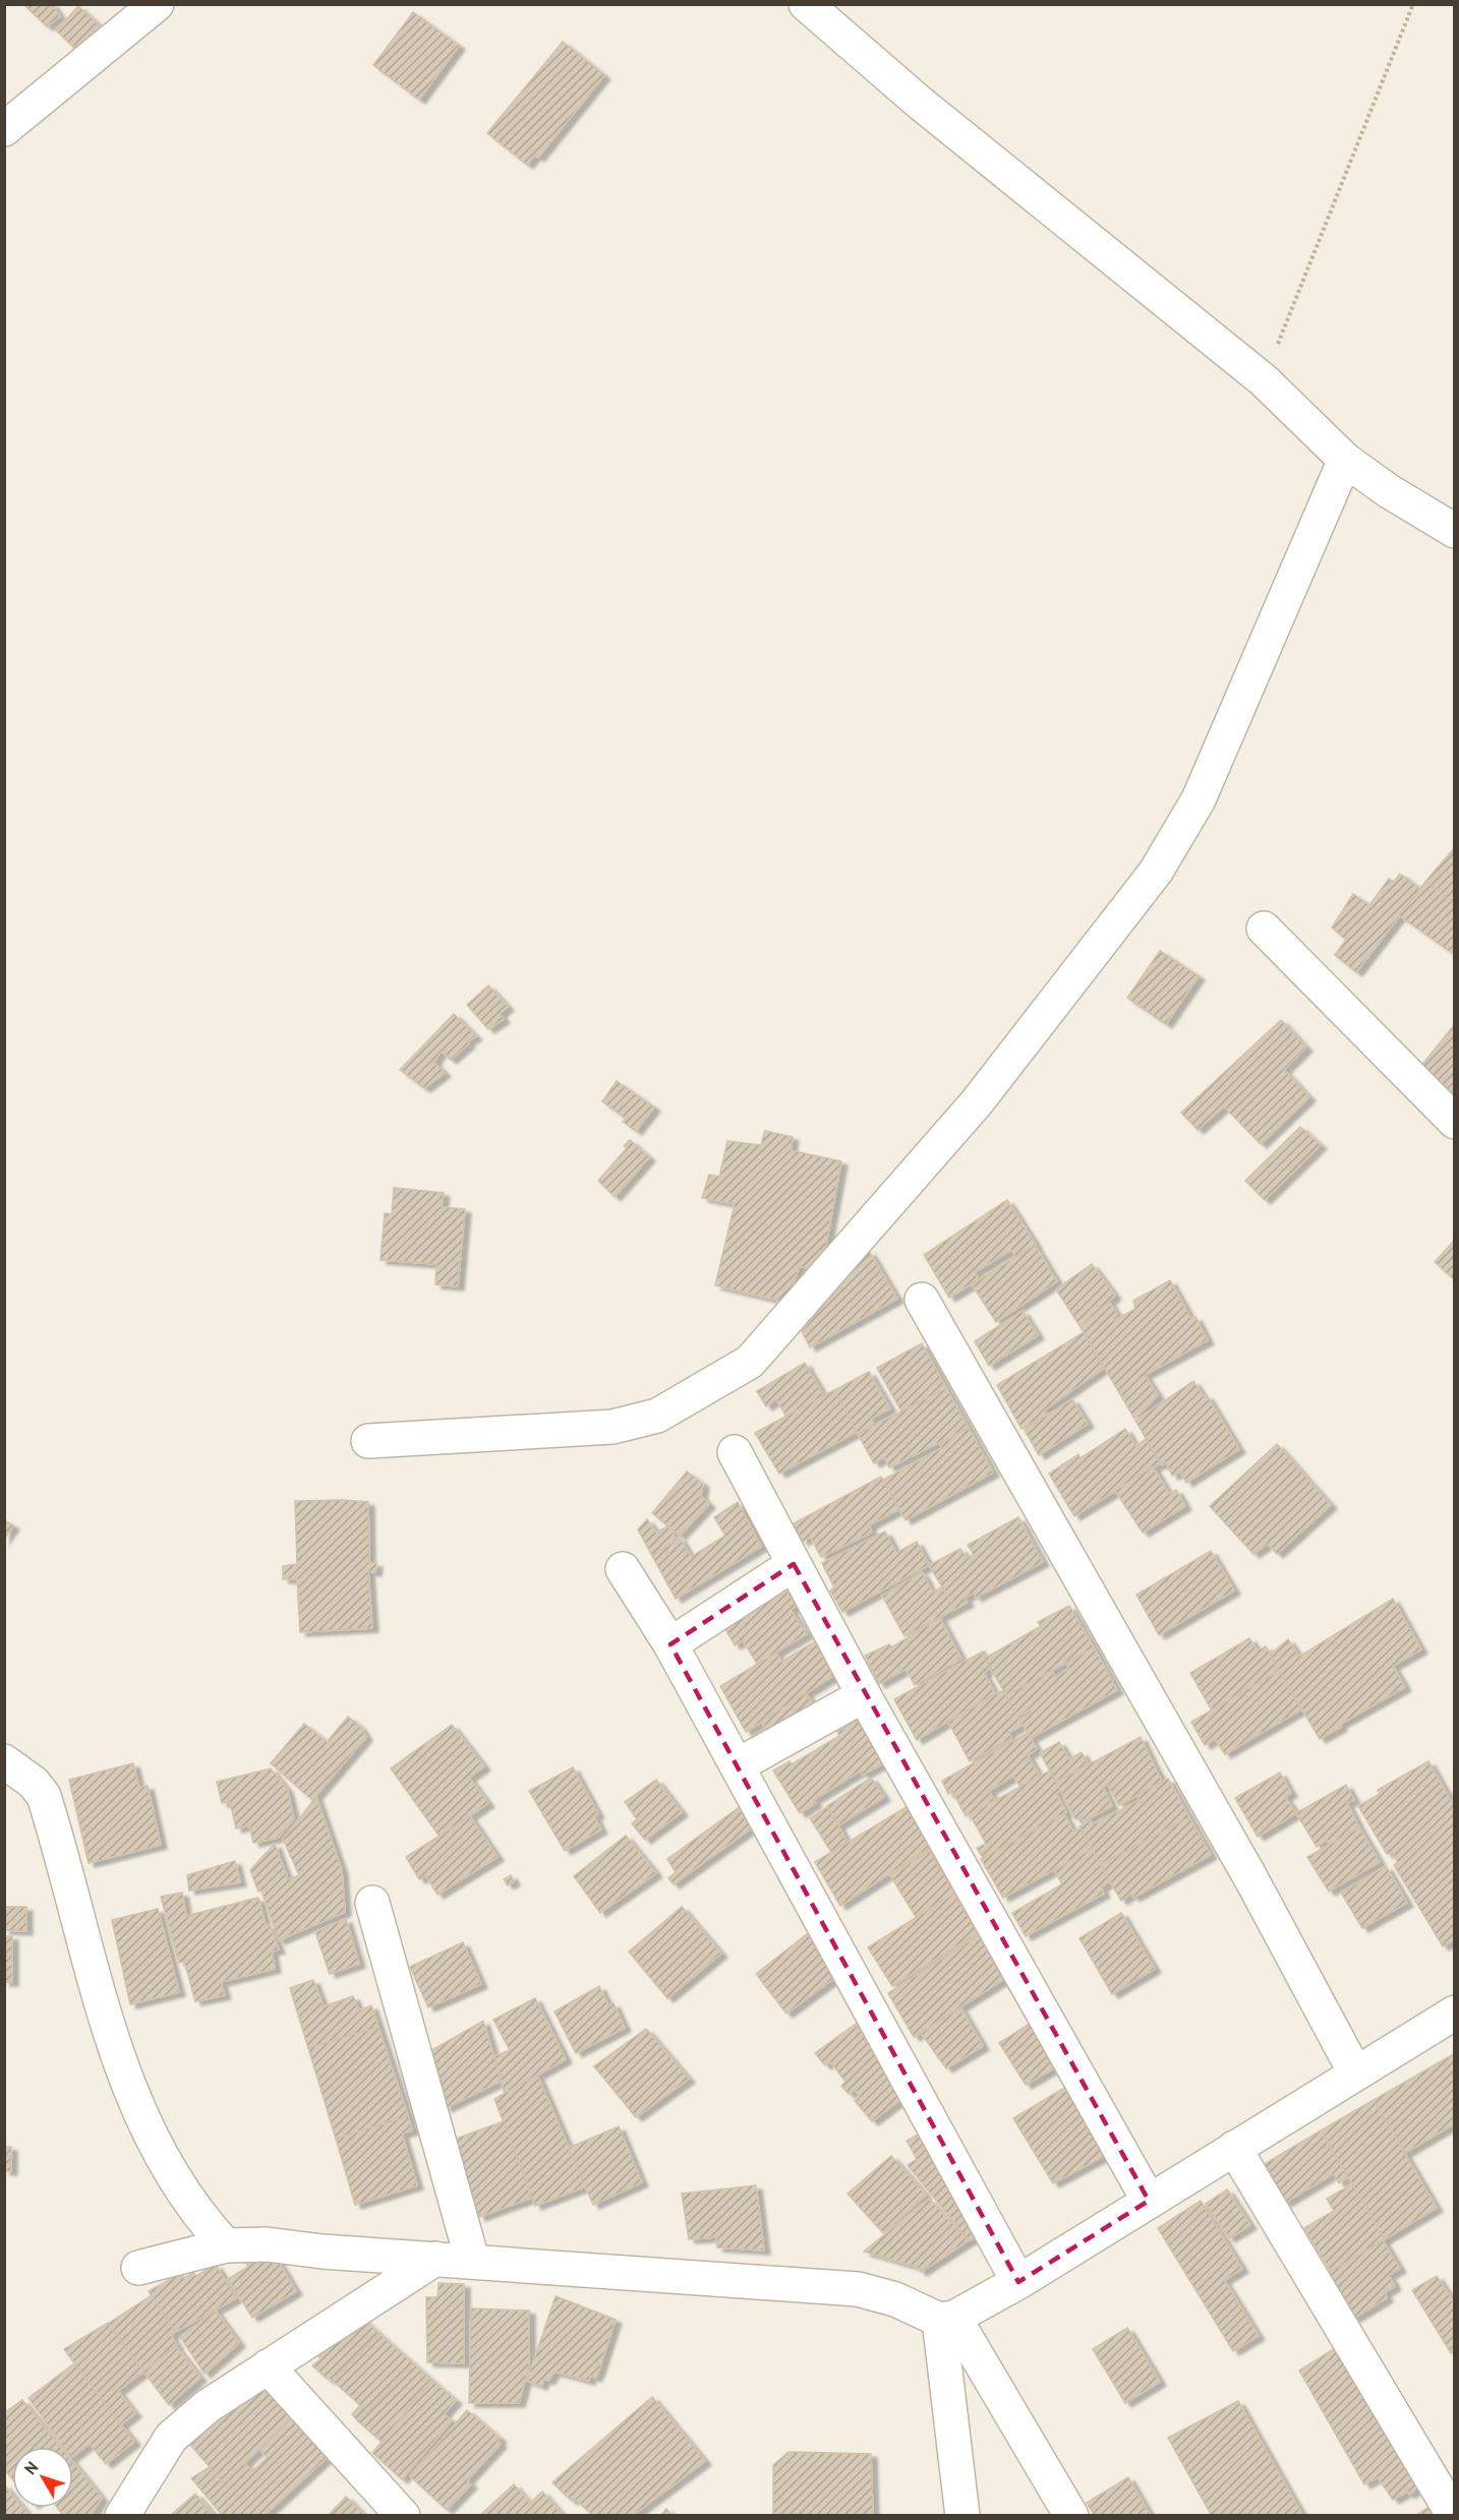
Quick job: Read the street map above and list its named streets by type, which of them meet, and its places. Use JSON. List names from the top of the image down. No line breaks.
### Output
{"north":"top left"}
